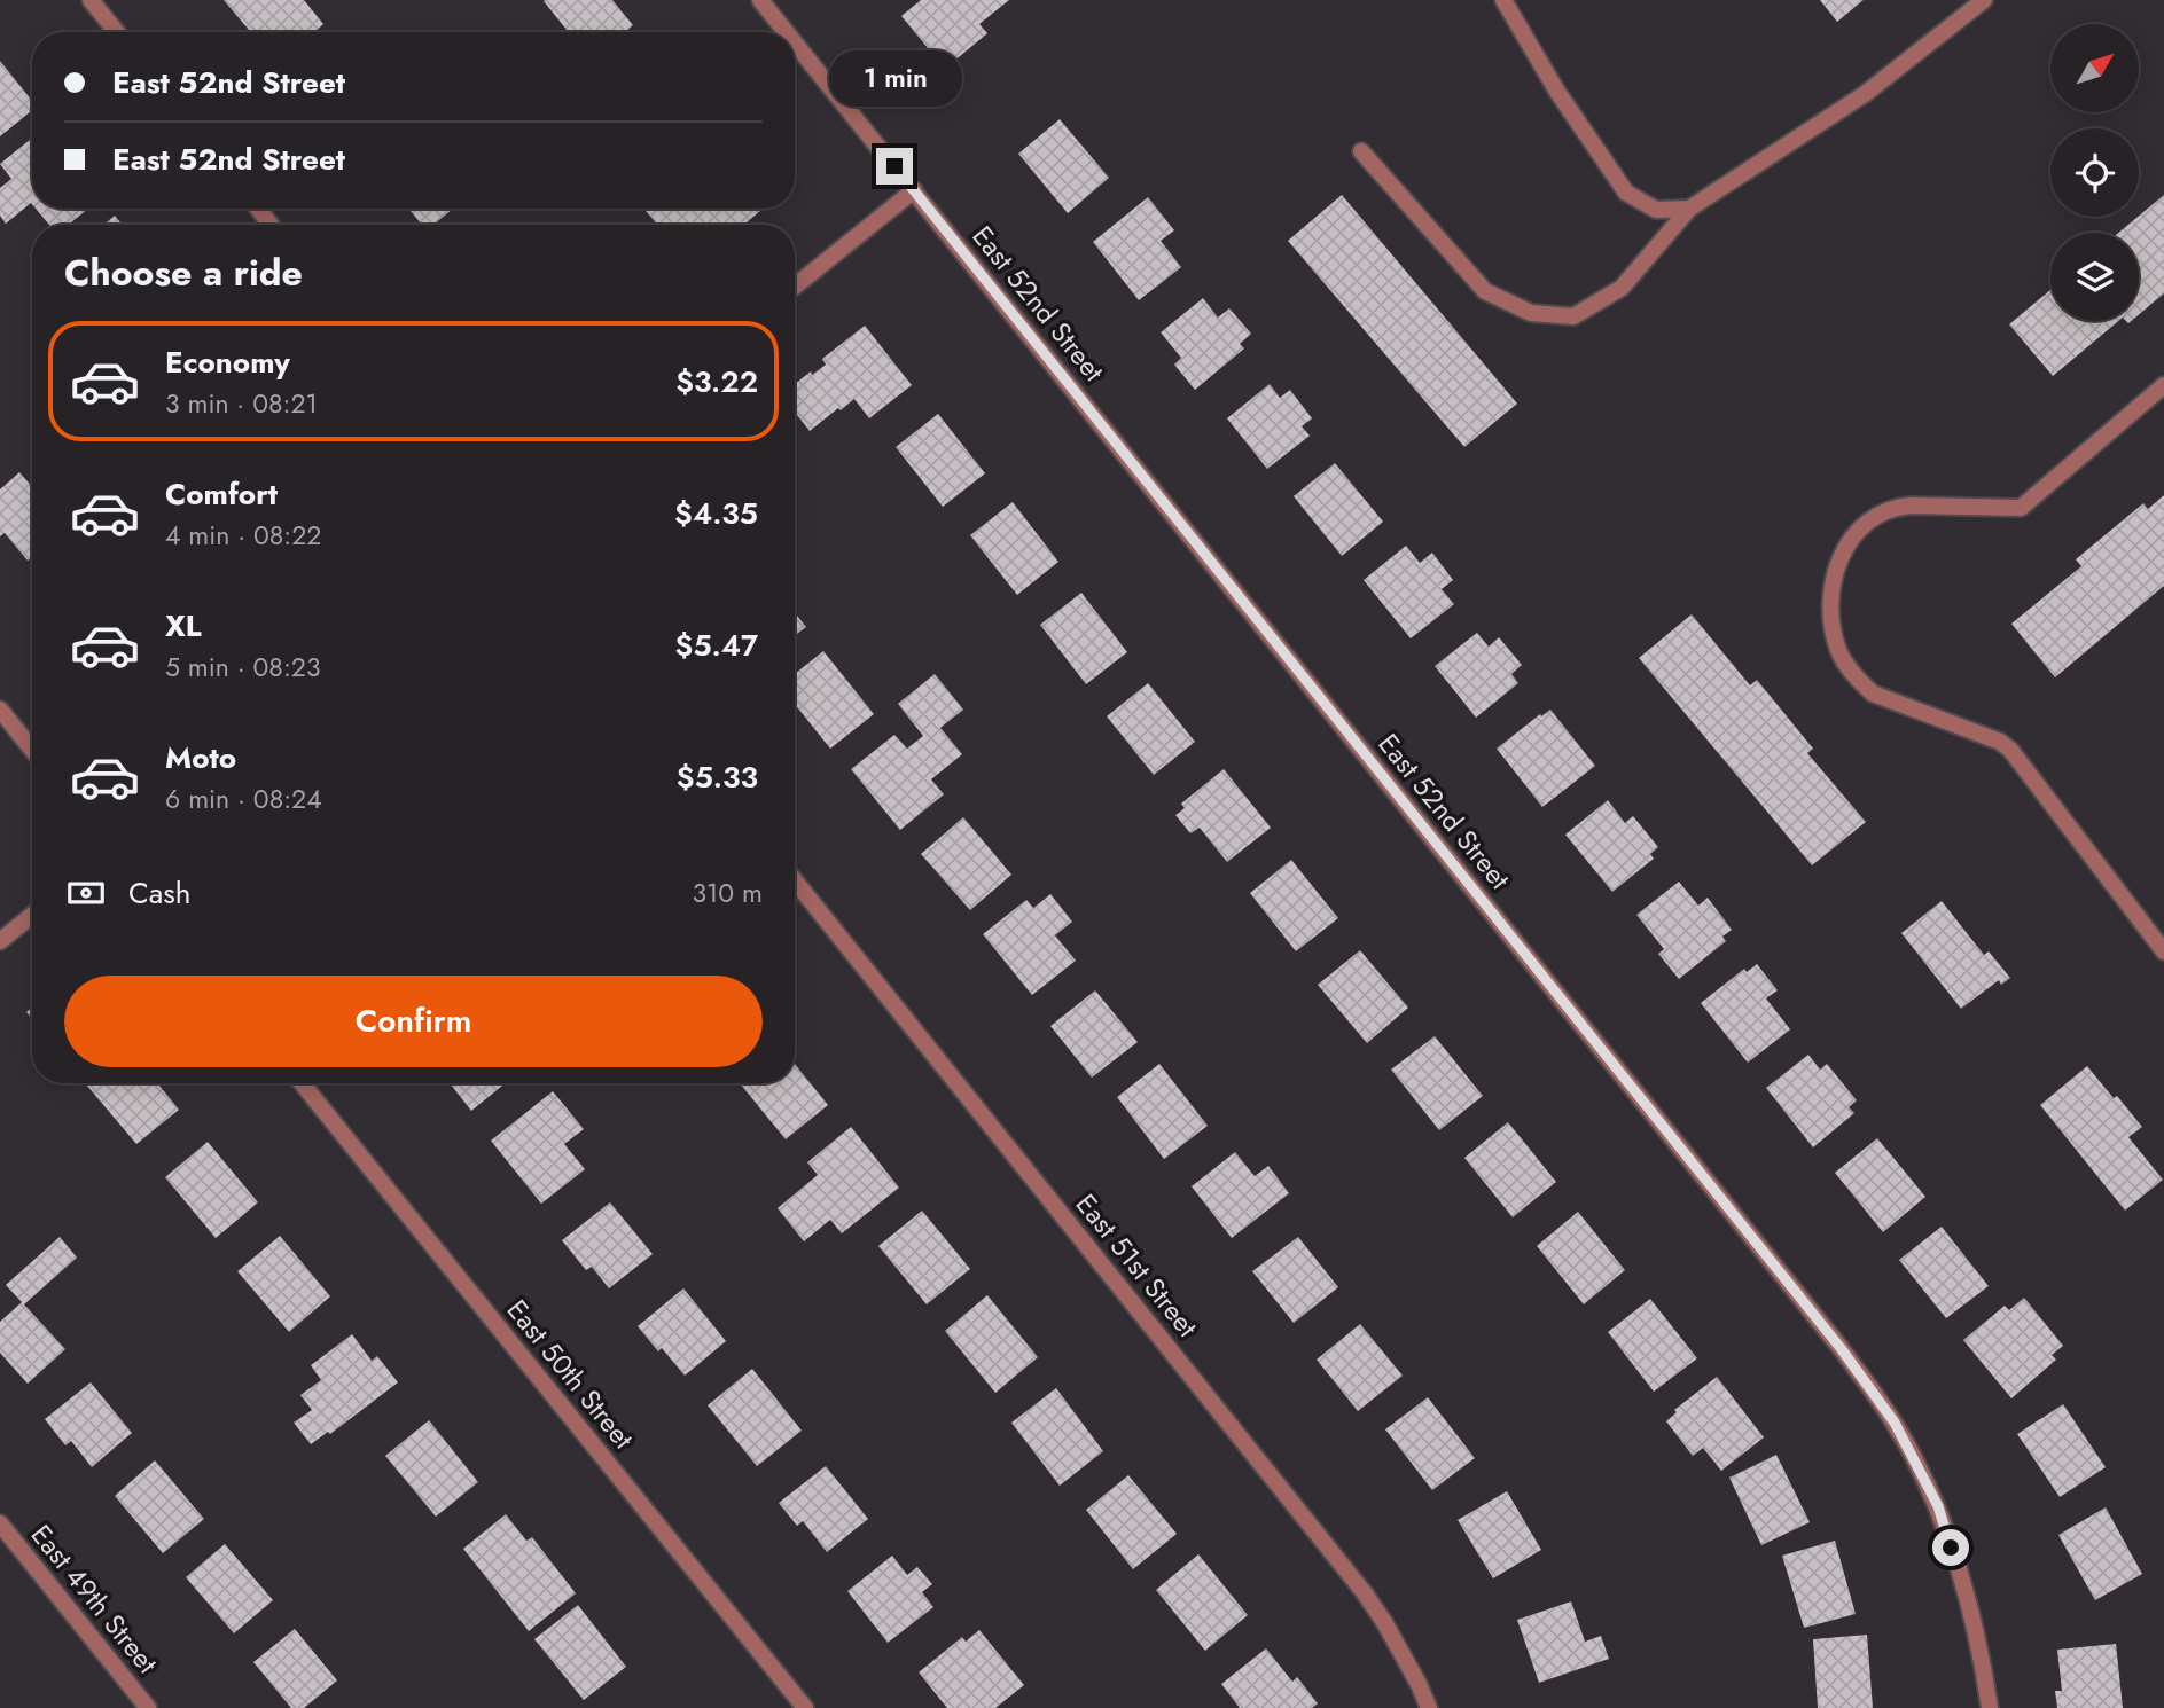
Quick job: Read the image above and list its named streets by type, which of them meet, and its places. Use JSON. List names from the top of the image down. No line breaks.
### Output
{"streets":{"street":["East 52nd Street","East 51st Street","East 50th Street","East 49th Street"]},"north":"top right","page":{"banner":["East 52nd Street","East 52nd Street"],"bubble":"1 min","heading":"Choose a ride","list":[{"name":"Economy","note":"3 min · 08:21","value":"$3.22"},{"name":"Comfort","note":"4 min · 08:22","value":"$4.35"},{"name":"XL","note":"5 min · 08:23","value":"$5.47"},{"name":"Moto","note":"6 min · 08:24","value":"$5.33"}],"pay":["Cash","310 m"],"buttons":"Confirm"}}
